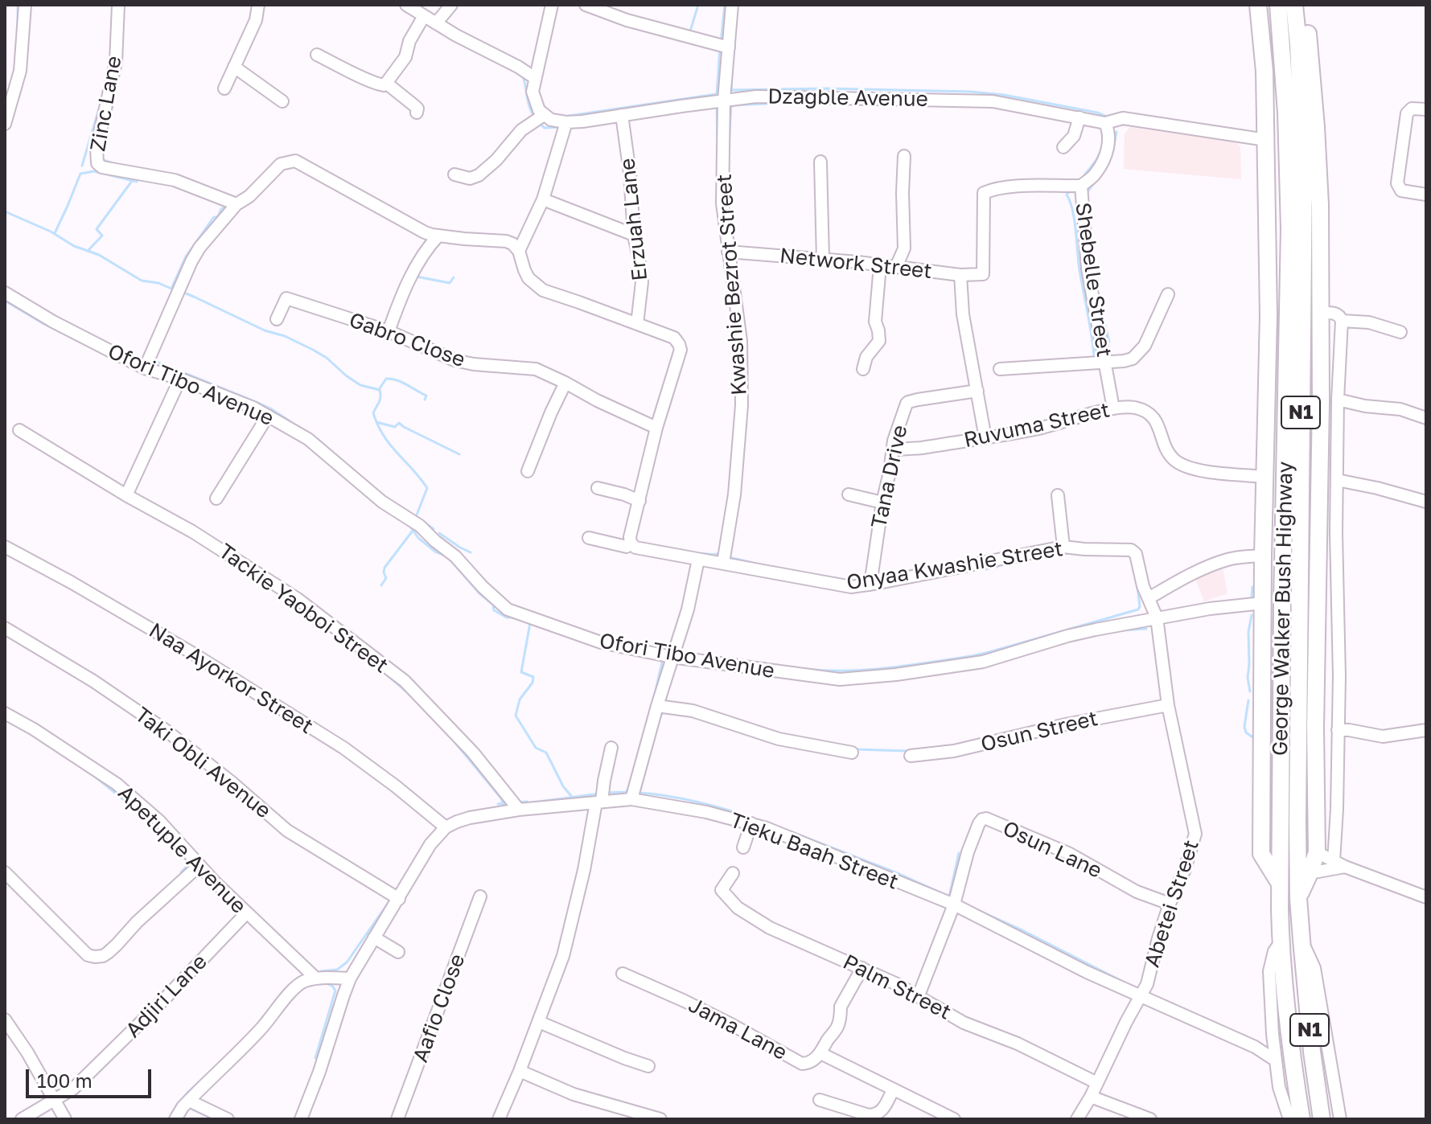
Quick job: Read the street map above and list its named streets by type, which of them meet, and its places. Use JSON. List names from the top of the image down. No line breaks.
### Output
{"streets":{"highway":["N1","George Walker Bush Highway"],"street":["Dzagble Avenue","Zinc Lane","Erzuah Lane","Network Street","Shebelle Street","Kwashie Bezrot Street","Gabro Close","Ofori Tibo Avenue","Ruvuma Street","Tana Drive","Onyaa Kwashie Street","Tackie Yaoboi Street","Naa Ayorkor Street","Osun Street","Taki Obli Avenue","Apetuple Avenue","Osun Lane","Tieku Baah Street","Abetei Street","Palm Street","Adjiri Lane","Aafio Close","Jama Lane"]},"crossings":[["Dzagble Avenue","Erzuah Lane"],["Dzagble Avenue","Shebelle Street"],["Dzagble Avenue","Kwashie Bezrot Street"],["Network Street","Shebelle Street"],["Network Street","Kwashie Bezrot Street"],["Shebelle Street","Ruvuma Street"],["Kwashie Bezrot Street","Onyaa Kwashie Street"],["Ofori Tibo Avenue","Abetei Street"],["Ruvuma Street","Tana Drive"],["Tana Drive","Onyaa Kwashie Street"],["Onyaa Kwashie Street","Abetei Street"],["Tackie Yaoboi Street","Tieku Baah Street"],["George Walker Bush Highway","Tieku Baah Street"],["Naa Ayorkor Street","Tieku Baah Street"],["Osun Street","Abetei Street"],["Apetuple Avenue","Adjiri Lane"],["Osun Lane","Tieku Baah Street"],["Osun Lane","Abetei Street"],["Tieku Baah Street","Abetei Street"],["Abetei Street","Palm Street"]],"scale_bar":"100 m"}
